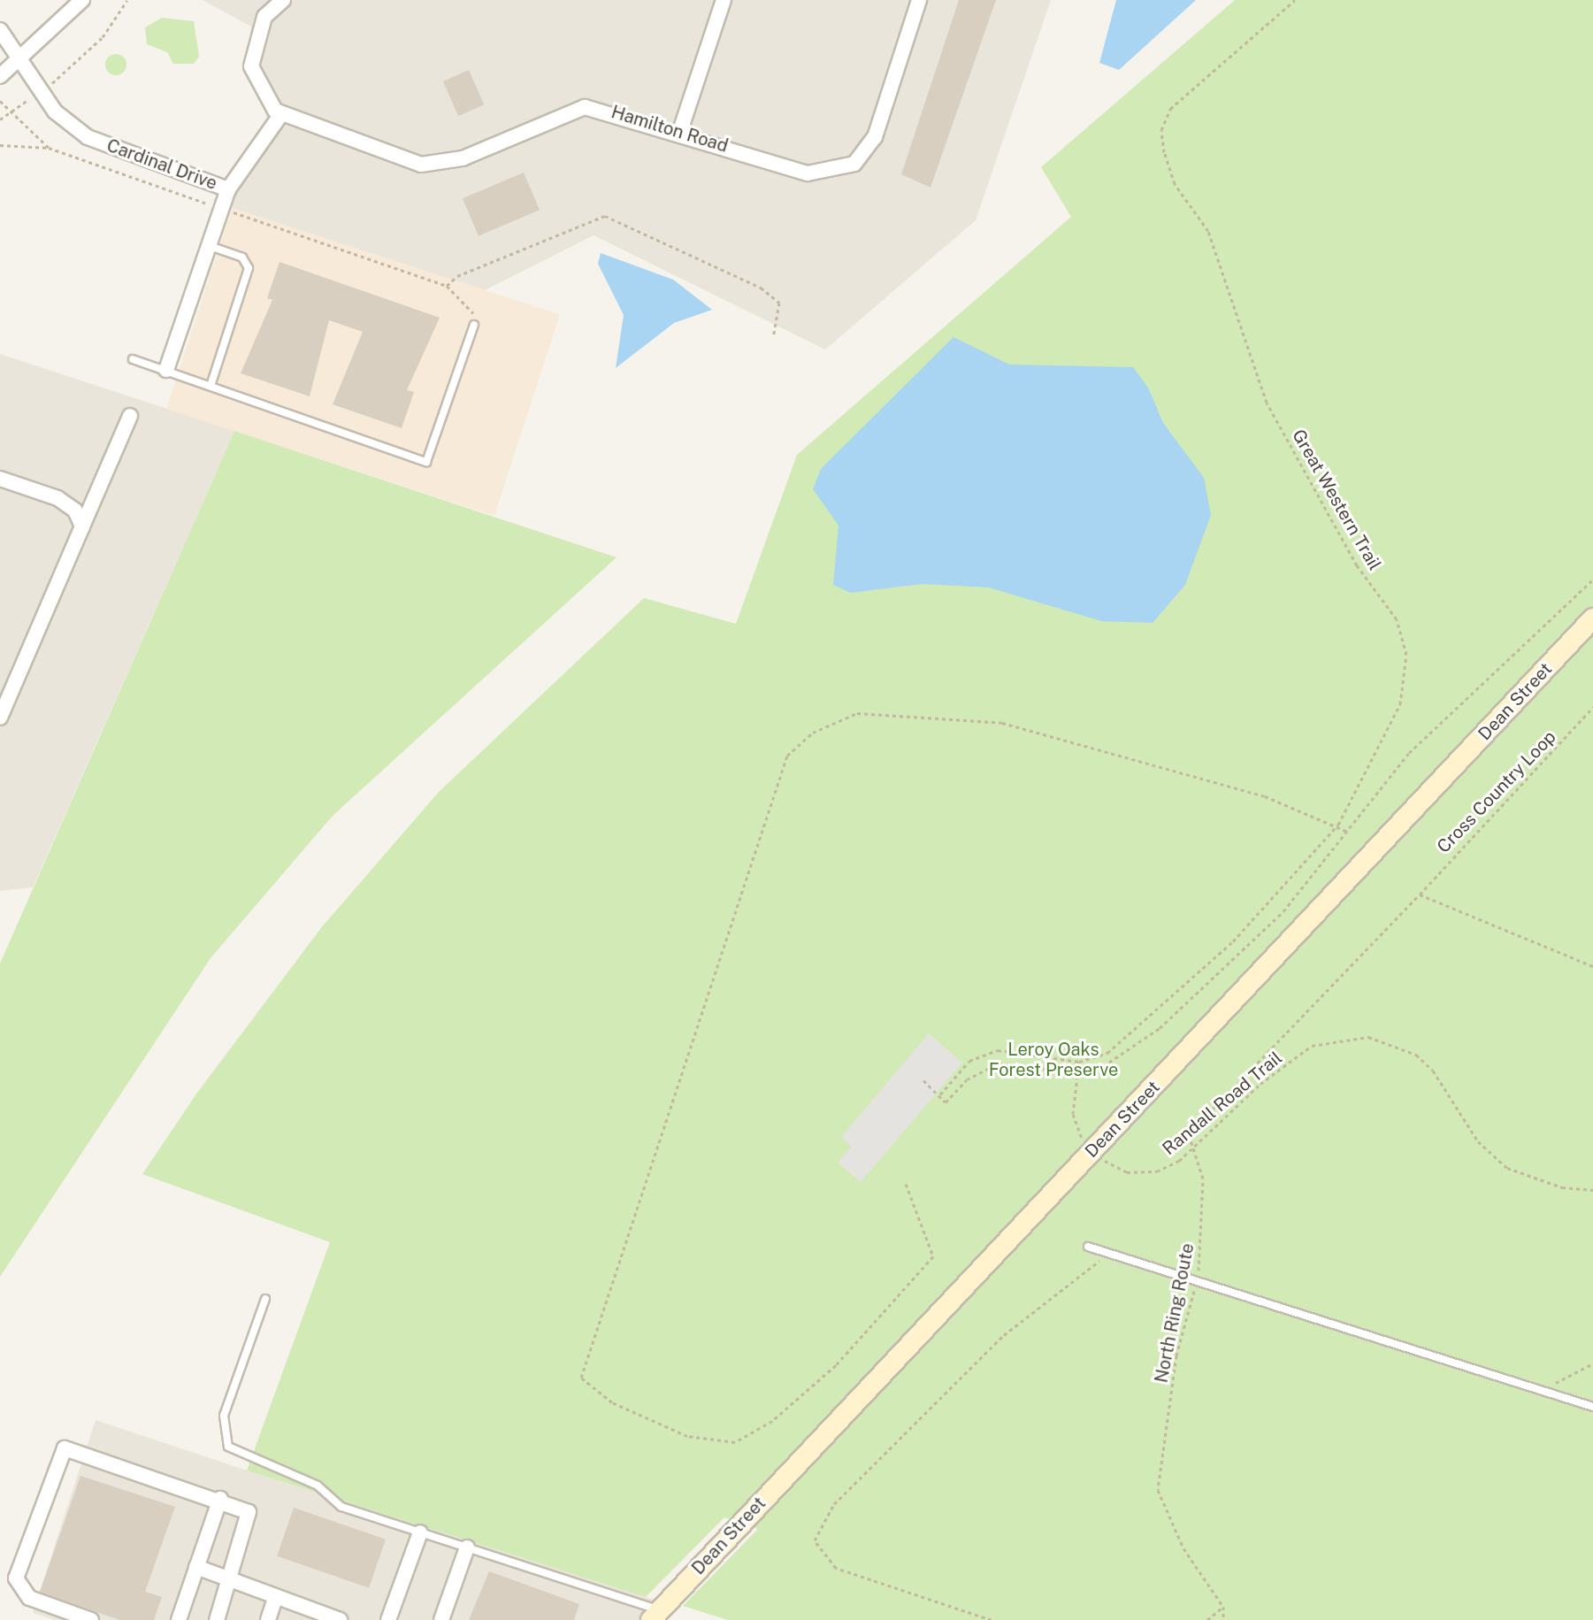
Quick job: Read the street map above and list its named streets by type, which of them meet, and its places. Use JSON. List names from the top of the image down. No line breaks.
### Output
{"streets":{"street":["Hamilton Road","Cardinal Drive","Dean Street"],"path":["Great Western Trail","Cross Country Loop","Randall Road Trail","North Ring Route"]},"crossings":[["Randall Road Trail","North Ring Route"]],"parks":["Leroy Oaks Forest Preserve"]}
